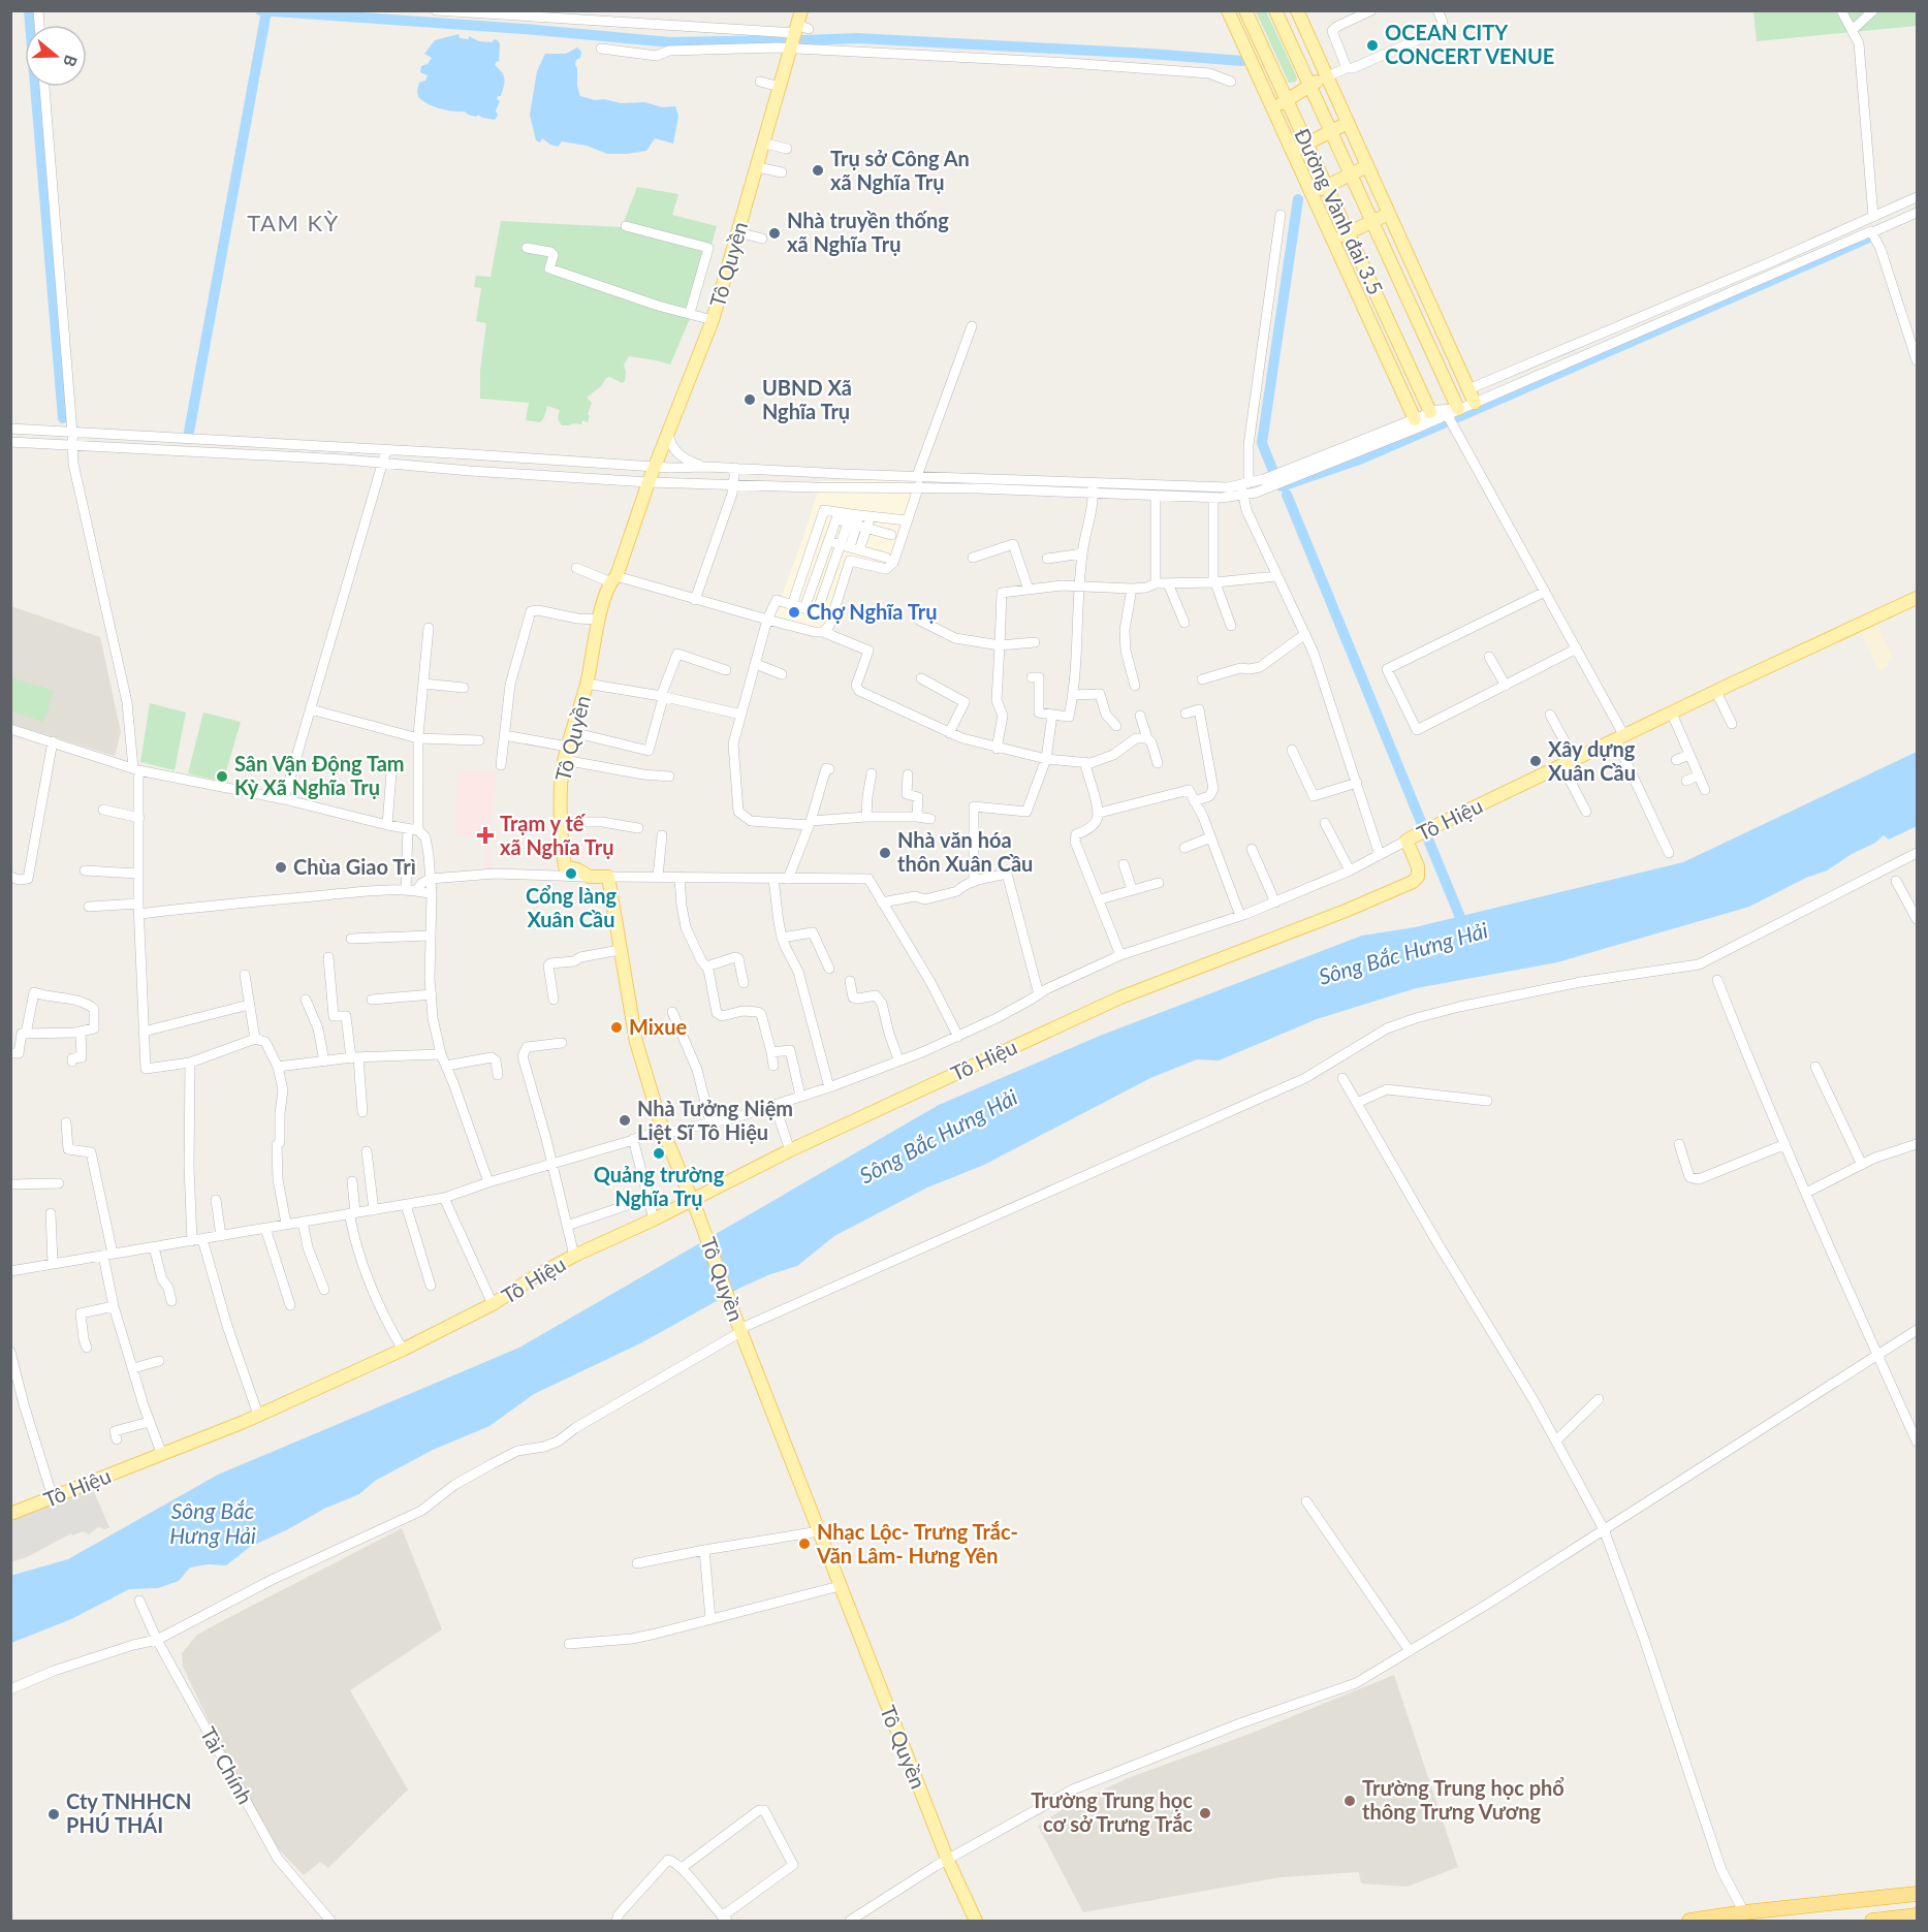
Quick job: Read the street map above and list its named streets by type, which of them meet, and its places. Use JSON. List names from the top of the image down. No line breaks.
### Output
{"streets":{"main road":["Đường Vành đai 3.5","Tô Quyền","Tô Hiệu"],"street":["Tài Chính"]},"crossings":[["Tô Quyền","Tô Hiệu"]],"districts":["TAM KỲ"],"water":["Sông Bắc Hưng Hải"],"places":{"other":["OCEAN CITY CONCERT VENUE","Trụ sở Công An xã Nghĩa Trụ","Nhà truyền thống xã Nghĩa Trụ","UBND Xã Nghĩa Trụ","Chợ Nghĩa Trụ","Xây dựng Xuân Cầu","Sân Vận Động Tam Kỳ Xã Nghĩa Trụ","Nhà văn hóa thôn Xuân Cầu","Chùa Giao Trì","Cổng làng Xuân Cầu","Mixue","Nhà Tưởng Niệm Liệt Sĩ Tô Hiệu","Quảng trường Nghĩa Trụ","Nhạc Lộc- Trưng Trắc- Văn Lâm- Hưng Yên","Trường Trung học phổ thông Trưng Vương","Trường Trung học cơ sở Trưng Trắc","Cty TNHHCN PHÚ THÁI"],"health":["Trạm y tế xã Nghĩa Trụ"]},"north":"right"}
